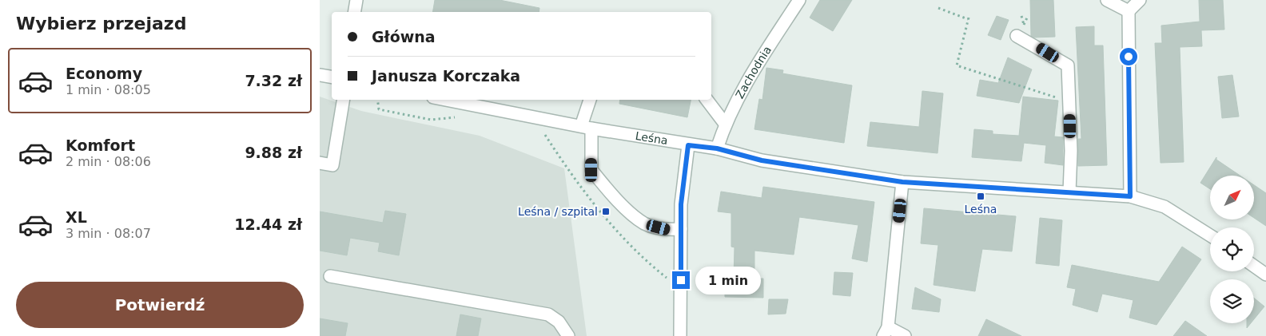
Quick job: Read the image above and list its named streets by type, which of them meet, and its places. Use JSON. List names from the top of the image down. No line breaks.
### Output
{"streets":{"street":["Zachodnia","Leśna"]},"crossings":[["Zachodnia","Leśna"]],"places":{"transit":["Leśna","Leśna / szpital"]},"north":"top right","page":{"heading":"Wybierz przejazd","banner":["Główna","Janusza Korczaka"],"list":[{"name":"Economy","note":"1 min · 08:05","value":"7.32 zł"},{"name":"Komfort","note":"2 min · 08:06","value":"9.88 zł"},{"name":"XL","note":"3 min · 08:07","value":"12.44 zł"}],"bubble":"1 min","buttons":"Potwierdź"}}
